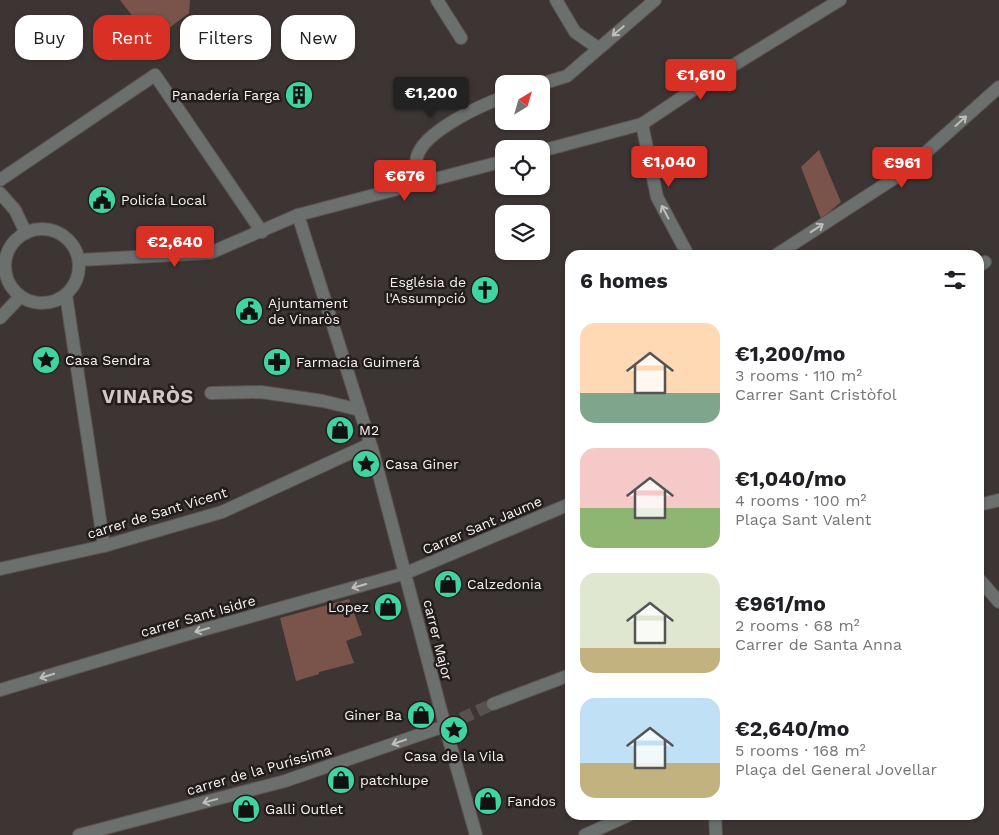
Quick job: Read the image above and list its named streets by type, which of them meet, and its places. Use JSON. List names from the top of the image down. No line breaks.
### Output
{"streets":{"street":["carrer de Sant Vicent","Carrer Sant Jaume","carrer Sant Isidre","carrer Major","carrer de la Puríssima"]},"crossings":[["carrer de Sant Vicent","carrer Major"],["Carrer Sant Jaume","carrer Sant Isidre"],["Carrer Sant Jaume","carrer Major"],["carrer Sant Isidre","carrer Major"],["carrer Major","carrer de la Puríssima"]],"one_way":["carrer Sant Isidre","carrer de la Puríssima"],"districts":["VINARÒS"],"places":{"building":["Panadería Farga"],"public building":["Policía Local","Ajuntament de Vinaròs"],"church":["Església de l'Assumpció"],"place":["Casa Sendra","Casa Giner","Casa de la Vila"],"pharmacy":["Farmacia Guimerá"],"shop":["M2","Calzedonia","Lopez","Giner Ba","patchlupe","Fandos","Galli Outlet"]},"north":"top right","page":{"chip":["Buy","Rent","Filters","New"],"price":["€1,610","€1,200","€1,040","€961","€676","€2,640"],"heading":"6 homes","list":[{"name":"€1,200/mo","note":"3 rooms · 110 m² · Carrer Sant Cristòfol"},{"name":"€1,040/mo","note":"4 rooms · 100 m² · Plaça Sant Valent"},{"name":"€961/mo","note":"2 rooms · 68 m² · Carrer de Santa Anna"},{"name":"€2,640/mo","note":"5 rooms · 168 m² · Plaça del General Jovellar"}]}}
